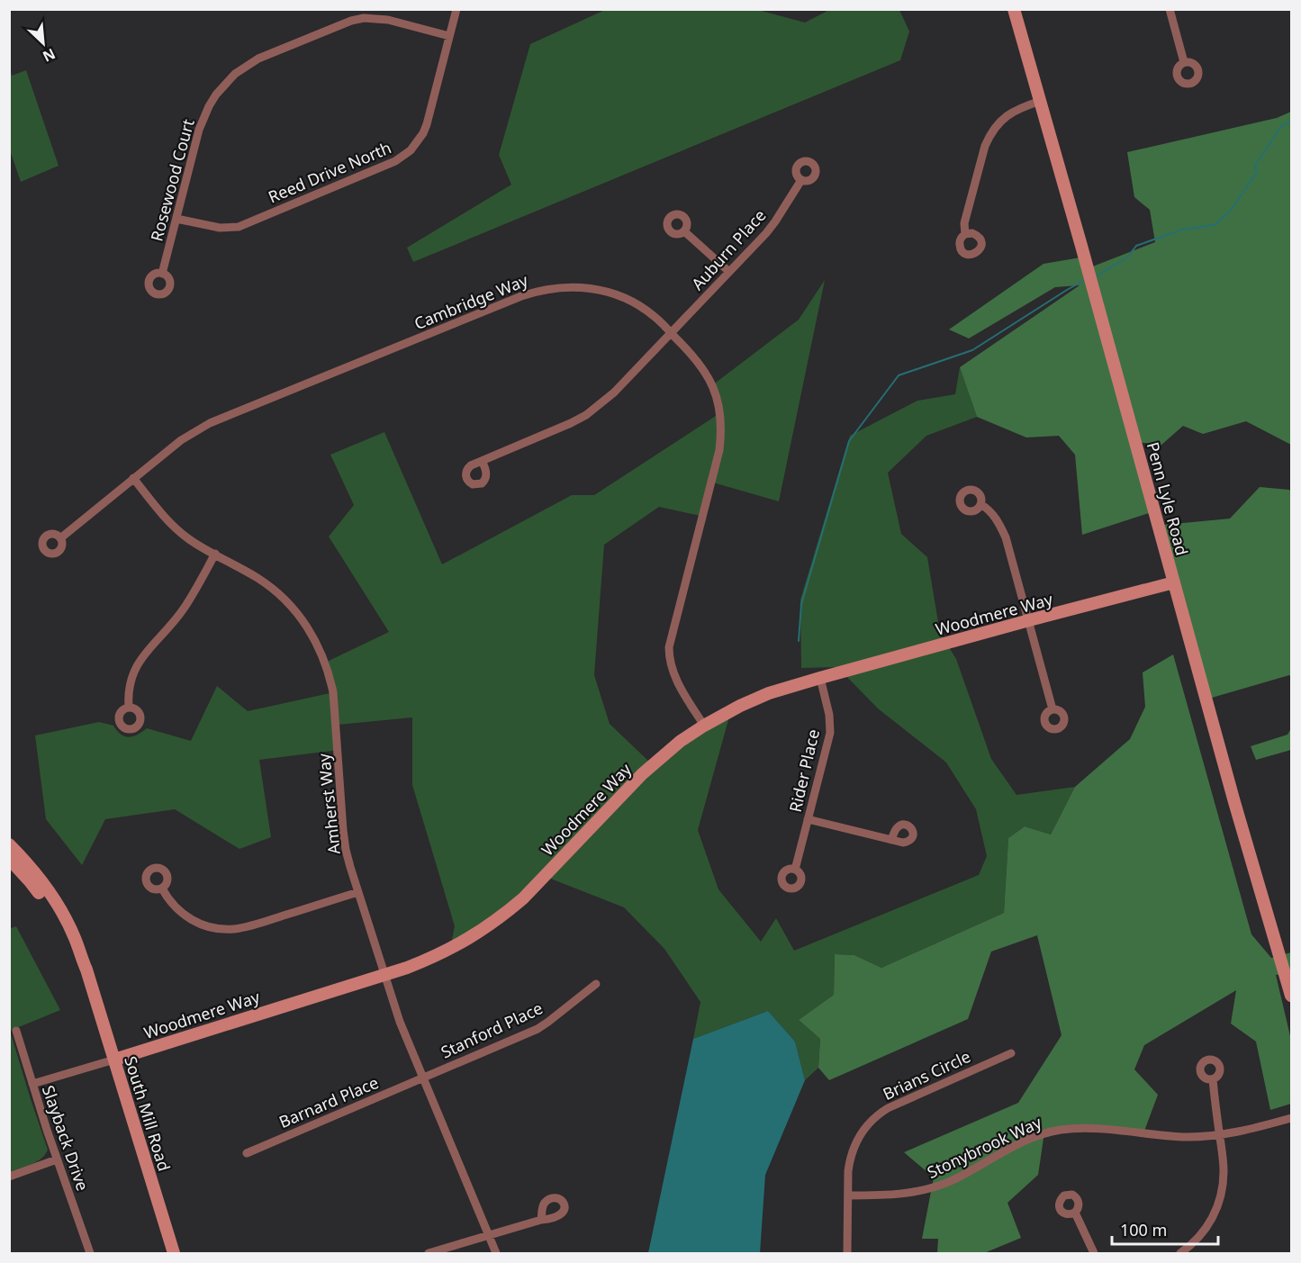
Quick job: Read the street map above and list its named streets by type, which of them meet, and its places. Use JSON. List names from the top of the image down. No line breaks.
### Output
{"streets":{"street":["Reed Drive North","Rosewood Court","Auburn Place","Cambridge Way","Penn Lyle Road","Woodmere Way","Rider Place","Amherst Way","Stanford Place","Brians Circle","Barnard Place","South Mill Road","Slayback Drive","Stonybrook Way"]},"crossings":[["Reed Drive North","Rosewood Court"],["Auburn Place","Cambridge Way"],["Cambridge Way","Woodmere Way"],["Cambridge Way","Amherst Way"],["Penn Lyle Road","Woodmere Way"],["Woodmere Way","Rider Place"],["Woodmere Way","Amherst Way"],["Woodmere Way","South Mill Road"],["Woodmere Way","Slayback Drive"],["Amherst Way","Stanford Place"],["Amherst Way","Barnard Place"],["Stanford Place","Barnard Place"],["Brians Circle","Stonybrook Way"]],"scale_bar":"100 m","north":"bottom right"}
